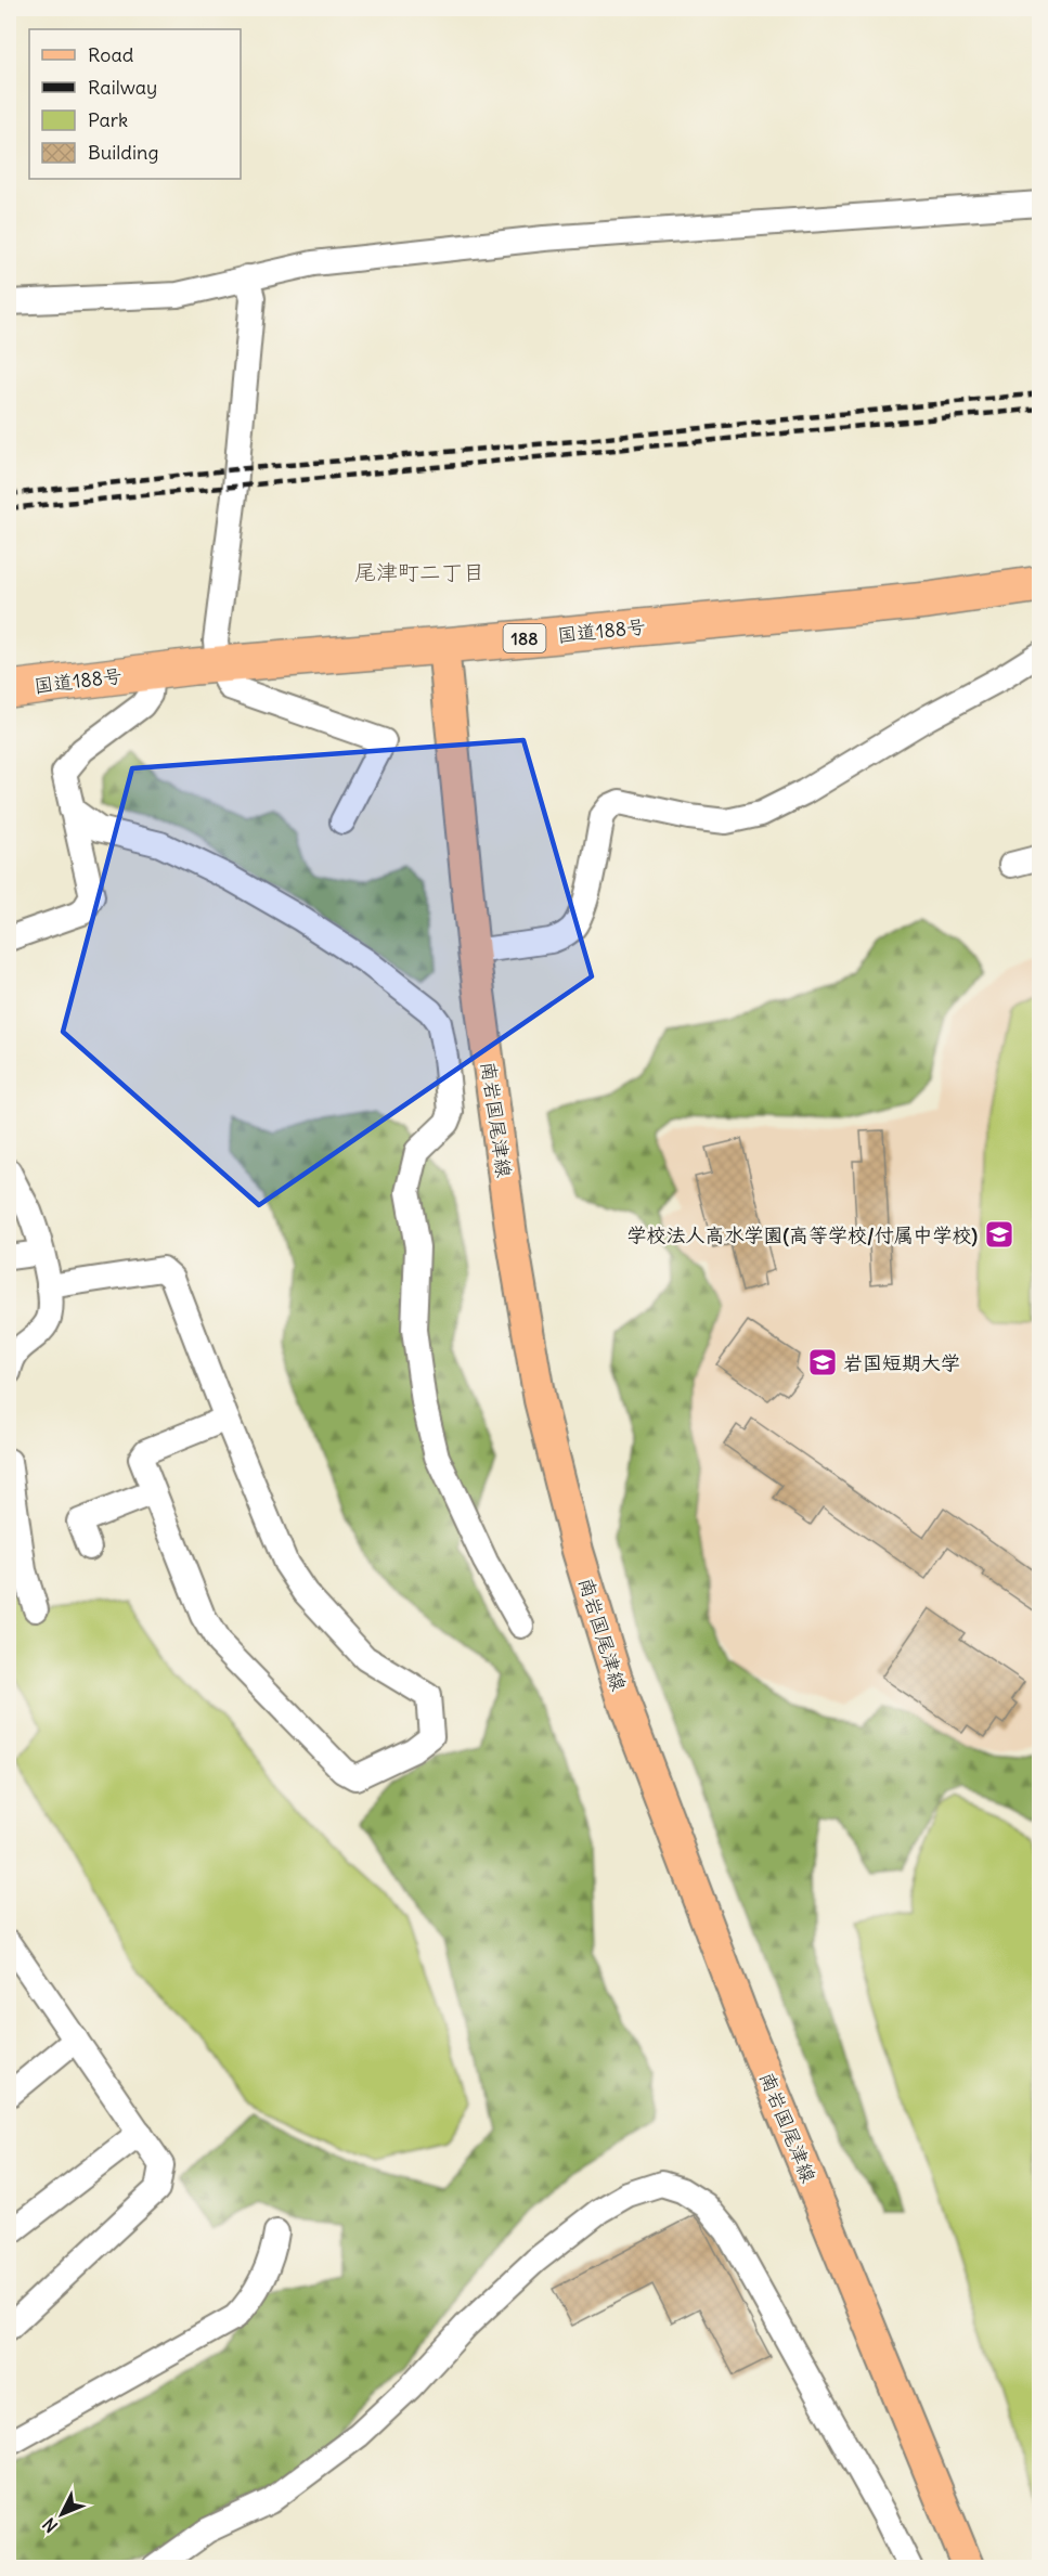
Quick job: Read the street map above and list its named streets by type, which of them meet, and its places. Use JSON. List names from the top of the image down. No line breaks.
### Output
{"streets":{"highway":["国道188号","188"],"main road":["南岩国尾津線"]},"crossings":[["国道188号","南岩国尾津線"]],"districts":["尾津町二丁目"],"places":{"school or university":["学校法人高水学園(高等学校/付属中学校)","岩国短期大学"]},"legend":["Road","Railway","Park","Building"],"north":"bottom left"}
